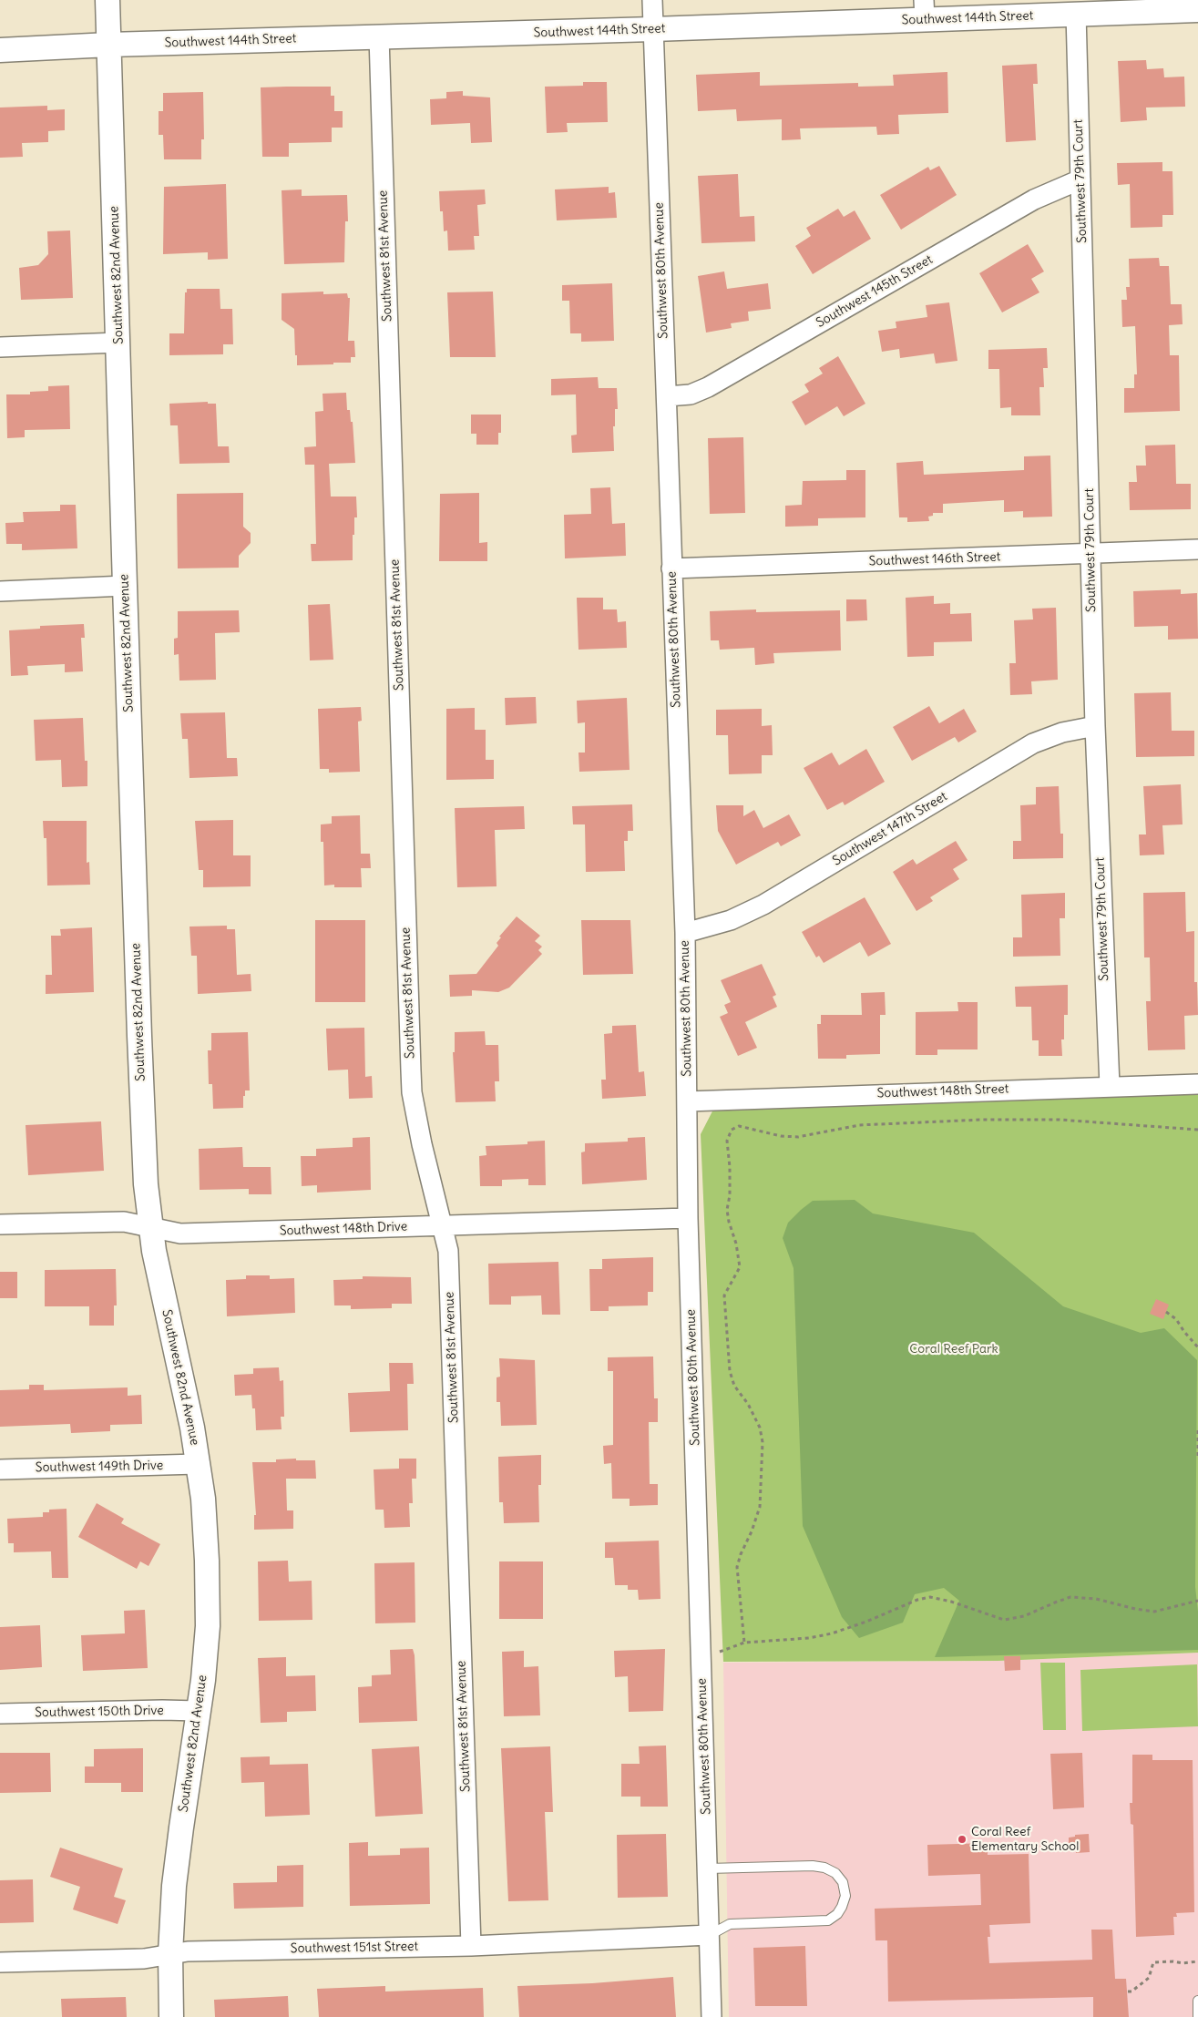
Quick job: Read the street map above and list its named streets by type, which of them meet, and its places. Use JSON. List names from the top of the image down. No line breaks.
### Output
{"streets":{"street":["Southwest 144th Street","Southwest 79th Court","Southwest 81st Avenue","Southwest 80th Avenue","Southwest 82nd Avenue","Southwest 145th Street","Southwest 146th Street","Southwest 147th Street","Southwest 148th Street","Southwest 148th Drive","Southwest 149th Drive","Southwest 150th Drive","Southwest 151st Street"]},"crossings":[["Southwest 144th Street","Southwest 79th Court"],["Southwest 144th Street","Southwest 81st Avenue"],["Southwest 144th Street","Southwest 80th Avenue"],["Southwest 144th Street","Southwest 82nd Avenue"],["Southwest 79th Court","Southwest 145th Street"],["Southwest 79th Court","Southwest 146th Street"],["Southwest 79th Court","Southwest 147th Street"],["Southwest 79th Court","Southwest 148th Street"],["Southwest 81st Avenue","Southwest 148th Drive"],["Southwest 81st Avenue","Southwest 151st Street"],["Southwest 80th Avenue","Southwest 145th Street"],["Southwest 80th Avenue","Southwest 146th Street"],["Southwest 80th Avenue","Southwest 147th Street"],["Southwest 80th Avenue","Southwest 148th Street"],["Southwest 80th Avenue","Southwest 148th Drive"],["Southwest 80th Avenue","Southwest 151st Street"],["Southwest 82nd Avenue","Southwest 148th Drive"],["Southwest 82nd Avenue","Southwest 149th Drive"],["Southwest 82nd Avenue","Southwest 150th Drive"],["Southwest 82nd Avenue","Southwest 151st Street"]],"parks":["Coral Reef Park"],"places":["Coral Reef Elementary School"]}
